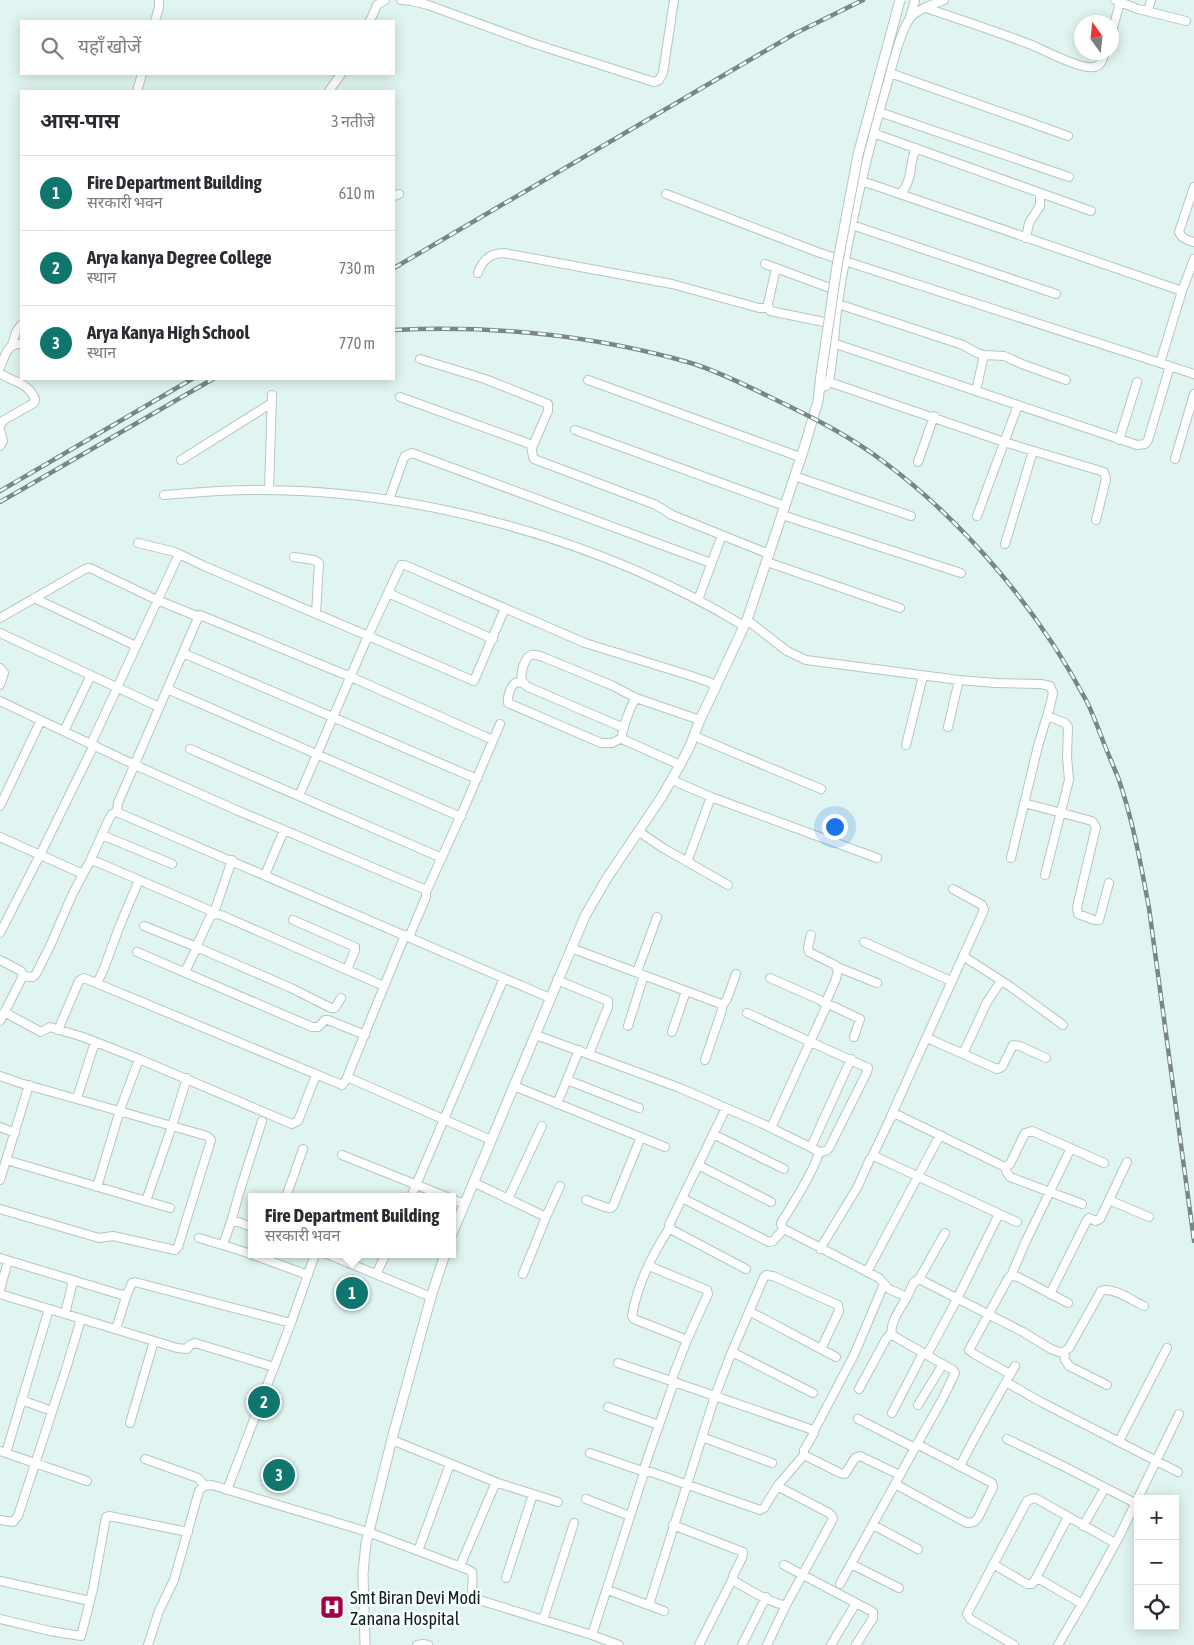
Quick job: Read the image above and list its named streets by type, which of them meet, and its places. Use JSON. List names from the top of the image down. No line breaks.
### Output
{"places":{"hospital":["Smt Biran Devi Modi Zanana Hospital"]},"north":"top","page":{"search":"यहाँ खोजें","heading":["आस-पास","3 नतीजे"],"list":[{"mark":"1","name":"Fire Department Building","note":"सरकारी भवन","value":"610 m"},{"mark":"2","name":"Arya kanya Degree College","note":"स्थान","value":"730 m"},{"mark":"3","name":"Arya Kanya High School","note":"स्थान","value":"770 m"}],"popup":["Fire Department Building","सरकारी भवन"],"pins":["1","2","3"],"map_buttons":["+","−"]}}
